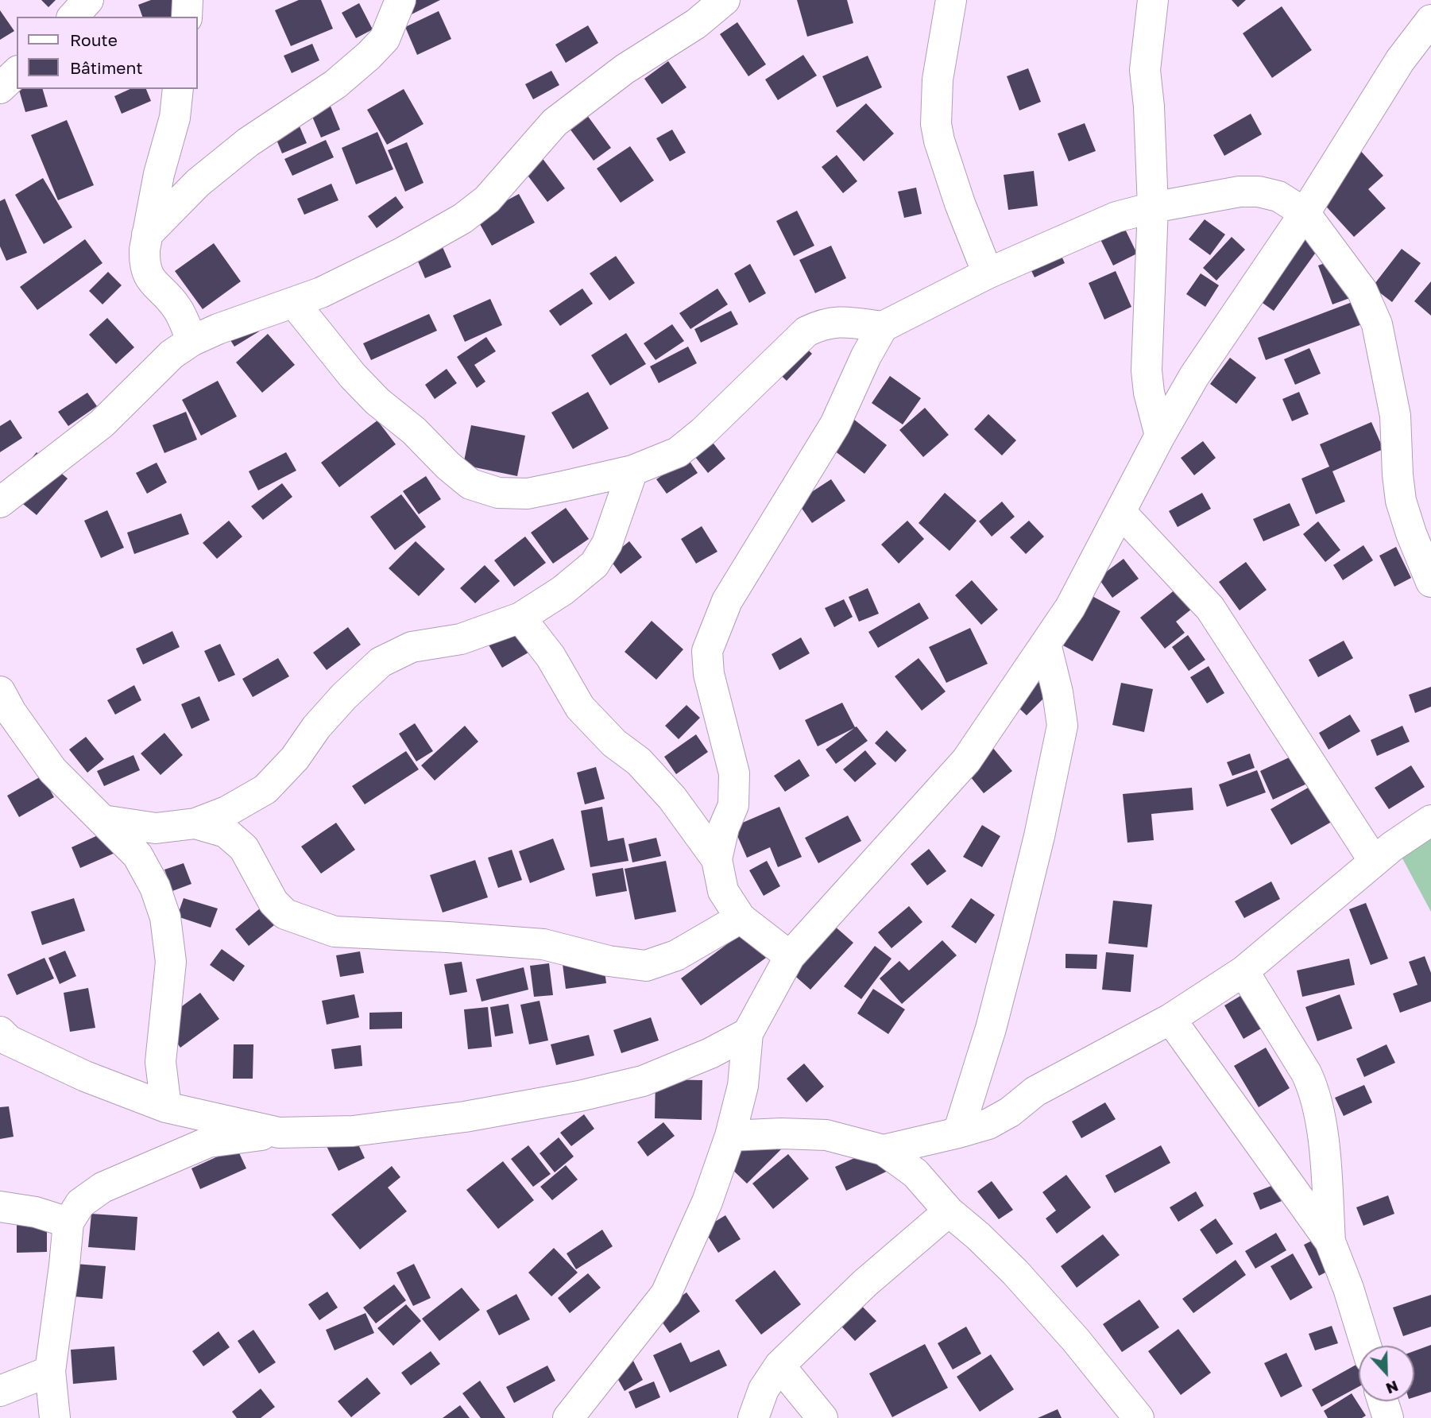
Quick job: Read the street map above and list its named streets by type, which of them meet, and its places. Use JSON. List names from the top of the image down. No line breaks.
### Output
{"legend":["Route","Bâtiment"],"north":"bottom"}
